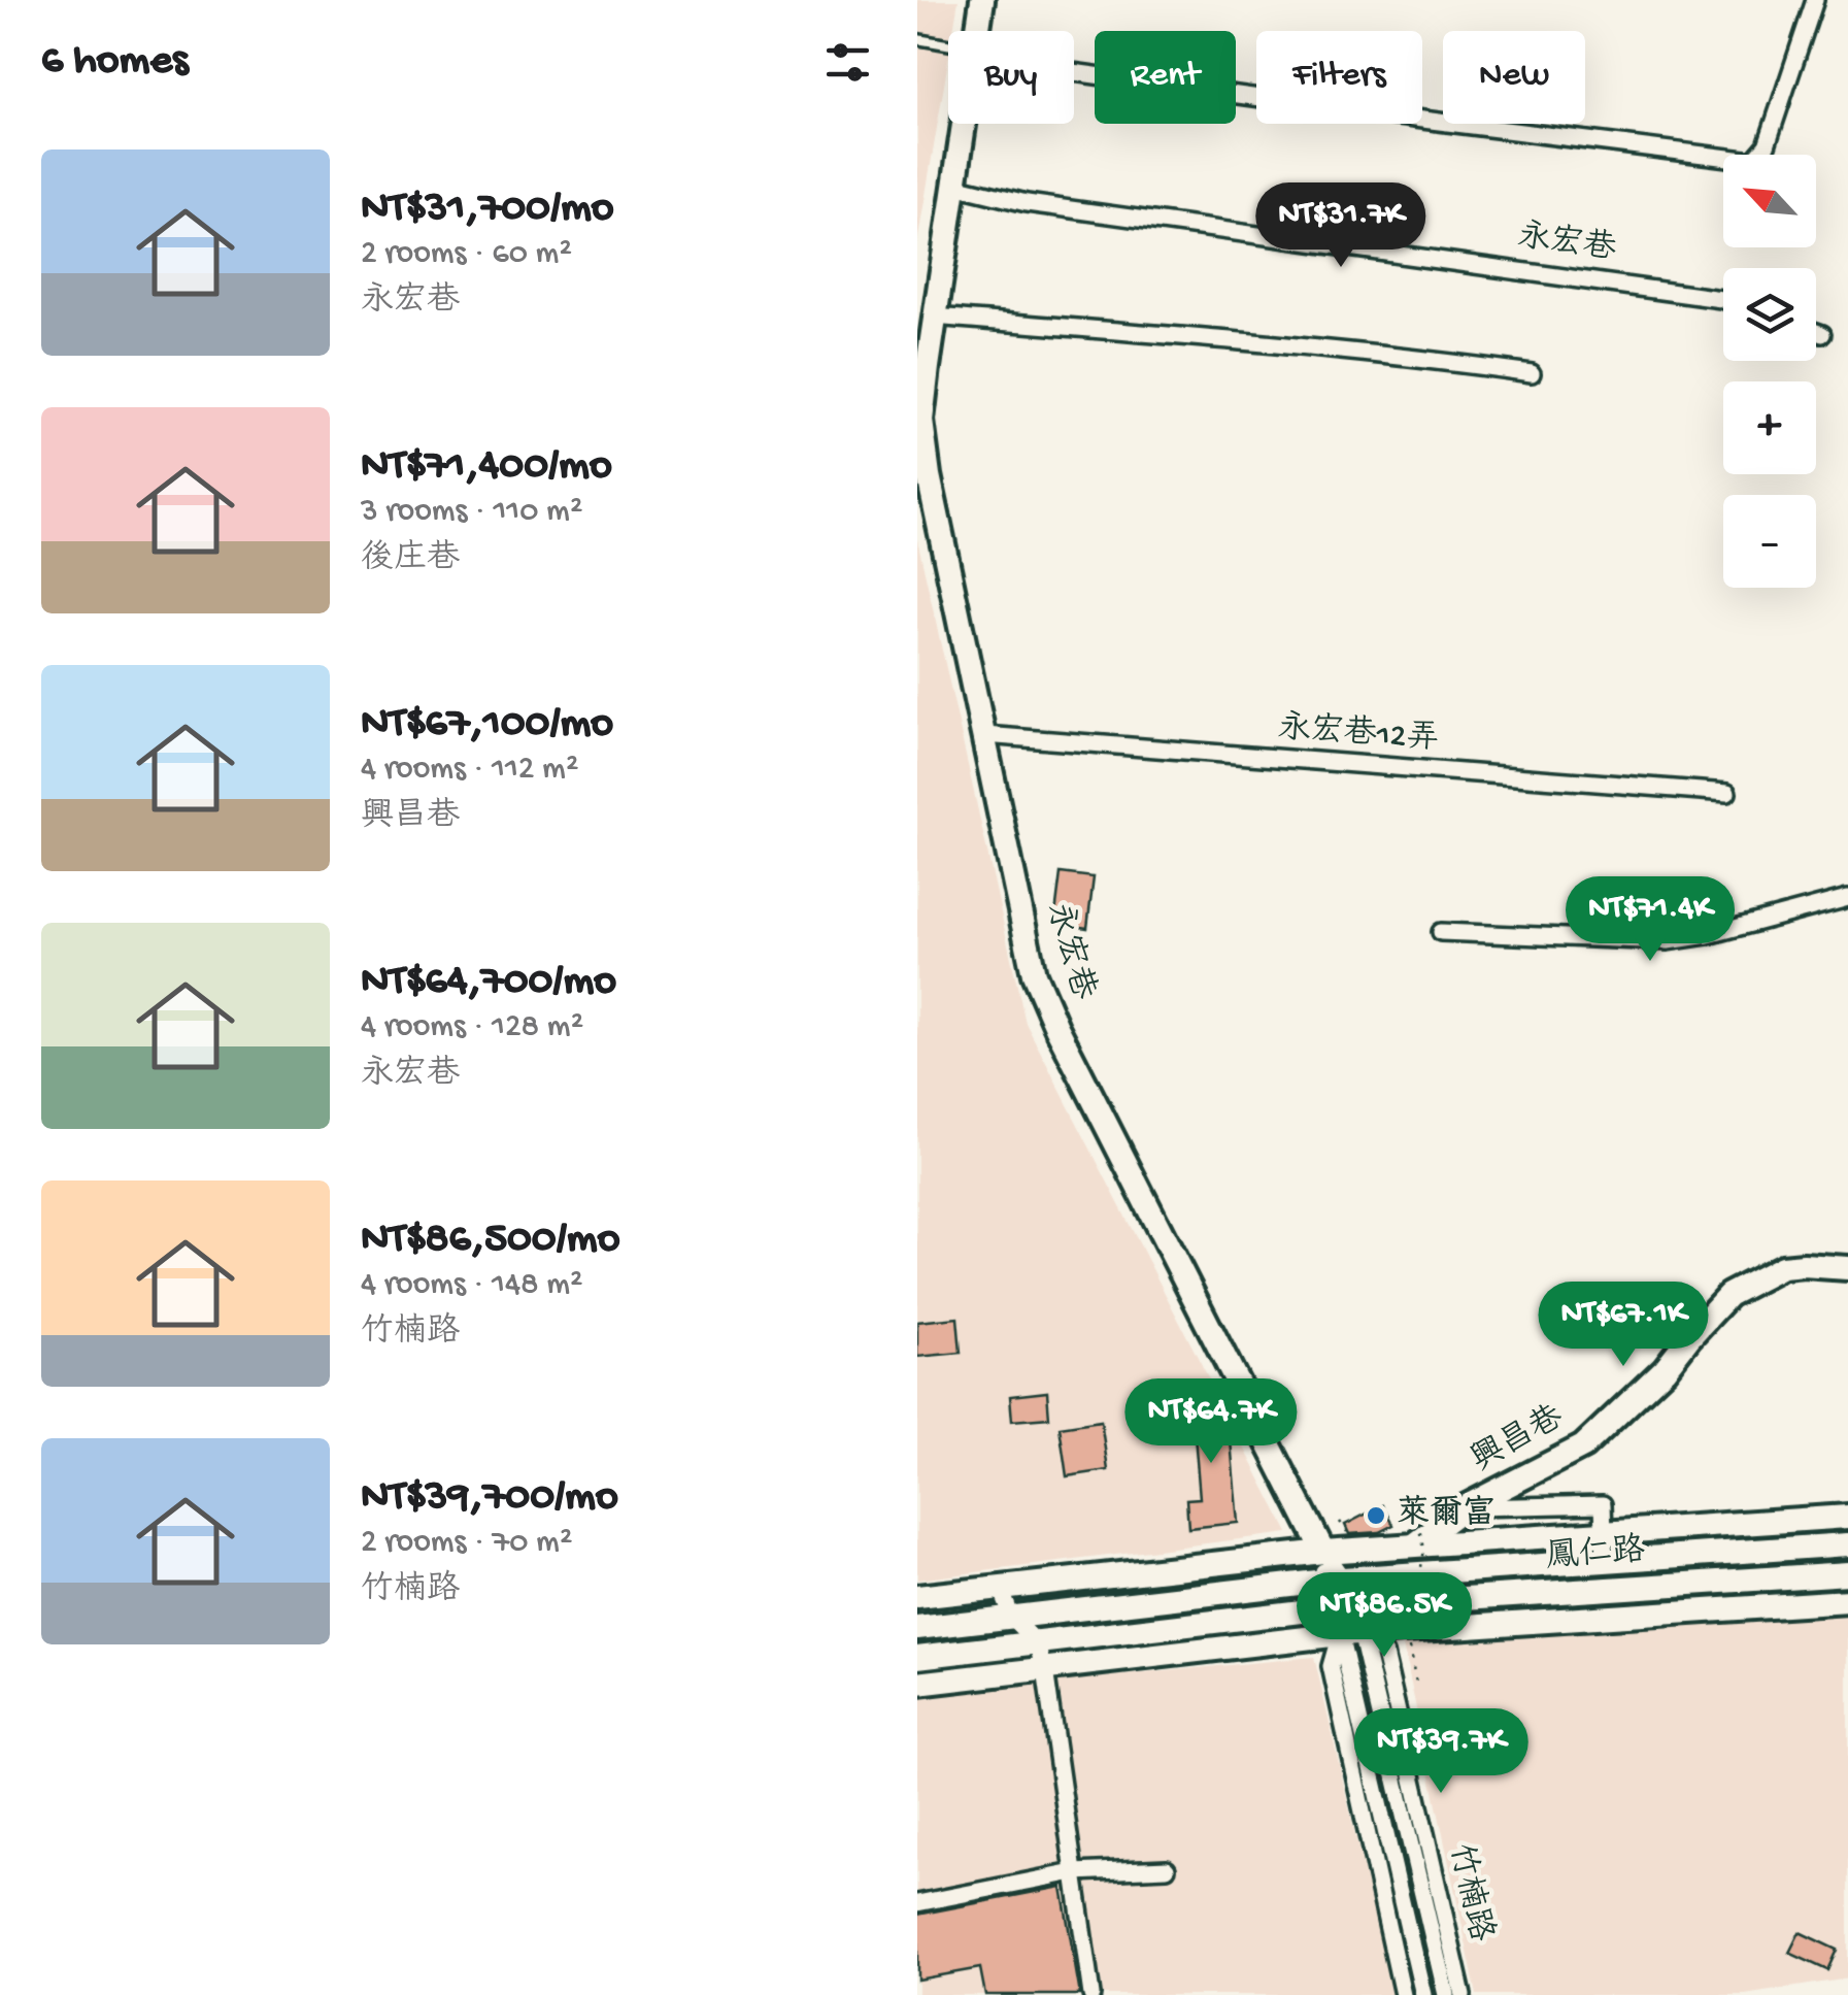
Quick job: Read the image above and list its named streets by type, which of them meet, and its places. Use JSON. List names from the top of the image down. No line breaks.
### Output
{"streets":{"main road":["永宏巷","興昌巷","鳳仁路"],"street":["永宏巷12弄","竹楠路"]},"crossings":[["永宏巷","永宏巷12弄"],["永宏巷","鳳仁路"],["永宏巷","竹楠路"],["興昌巷","鳳仁路"],["鳳仁路","竹楠路"]],"places":["萊爾富"],"north":"top left","page":{"heading":"6 homes","chip":["Buy","Rent","Filters","New"],"list":[{"name":"NT$31,700/mo","note":"2 rooms · 60 m² · 永宏巷"},{"name":"NT$71,400/mo","note":"3 rooms · 110 m² · 後庄巷"},{"name":"NT$67,100/mo","note":"4 rooms · 112 m² · 興昌巷"},{"name":"NT$64,700/mo","note":"4 rooms · 128 m² · 永宏巷"},{"name":"NT$86,500/mo","note":"4 rooms · 148 m² · 竹楠路"},{"name":"NT$39,700/mo","note":"2 rooms · 70 m² · 竹楠路"}],"map_buttons":["+","−"],"price":["NT$31.7K","NT$71.4K","NT$67.1K","NT$64.7K","NT$86.5K","NT$39.7K"]}}
